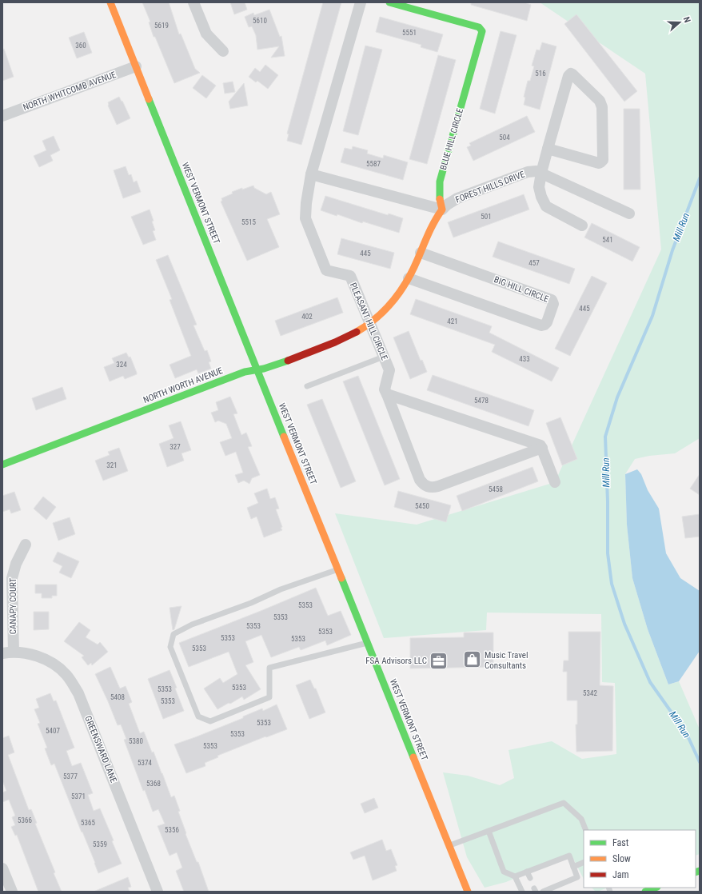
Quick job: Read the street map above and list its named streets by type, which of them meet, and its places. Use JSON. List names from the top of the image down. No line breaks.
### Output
{"streets":{"street":["NORTH WHITCOMB AVENUE","BLUE HILL CIRCLE","FOREST HILLS DRIVE","WEST VERMONT STREET","BIG HILL CIRCLE","PLEASANT HILL CIRCLE","NORTH WORTH AVENUE","CANAPY COURT","GREENSWARD LANE"]},"crossings":[["NORTH WHITCOMB AVENUE","WEST VERMONT STREET"],["BLUE HILL CIRCLE","FOREST HILLS DRIVE"],["WEST VERMONT STREET","NORTH WORTH AVENUE"],["PLEASANT HILL CIRCLE","NORTH WORTH AVENUE"],["CANAPY COURT","GREENSWARD LANE"]],"water":["Mill Run"],"places":{"shop":["Music Travel Consultants"],"office":["FSA Advisors LLC"]},"house_numbers":["5610","5619","5551","360","516","504","5587","501","5515","541","445","457","445","402","421","433","324","5478","327","321","5458","5450","5353","5353","5353","5353","5353","5353","5353","5353","5353","5342","5408","5353","5353","5407","5353","5380","5353","5374","5377","5368","5371","5366","5365","5356","5359"],"legend":["Fast","Slow","Jam"],"north":"right"}
